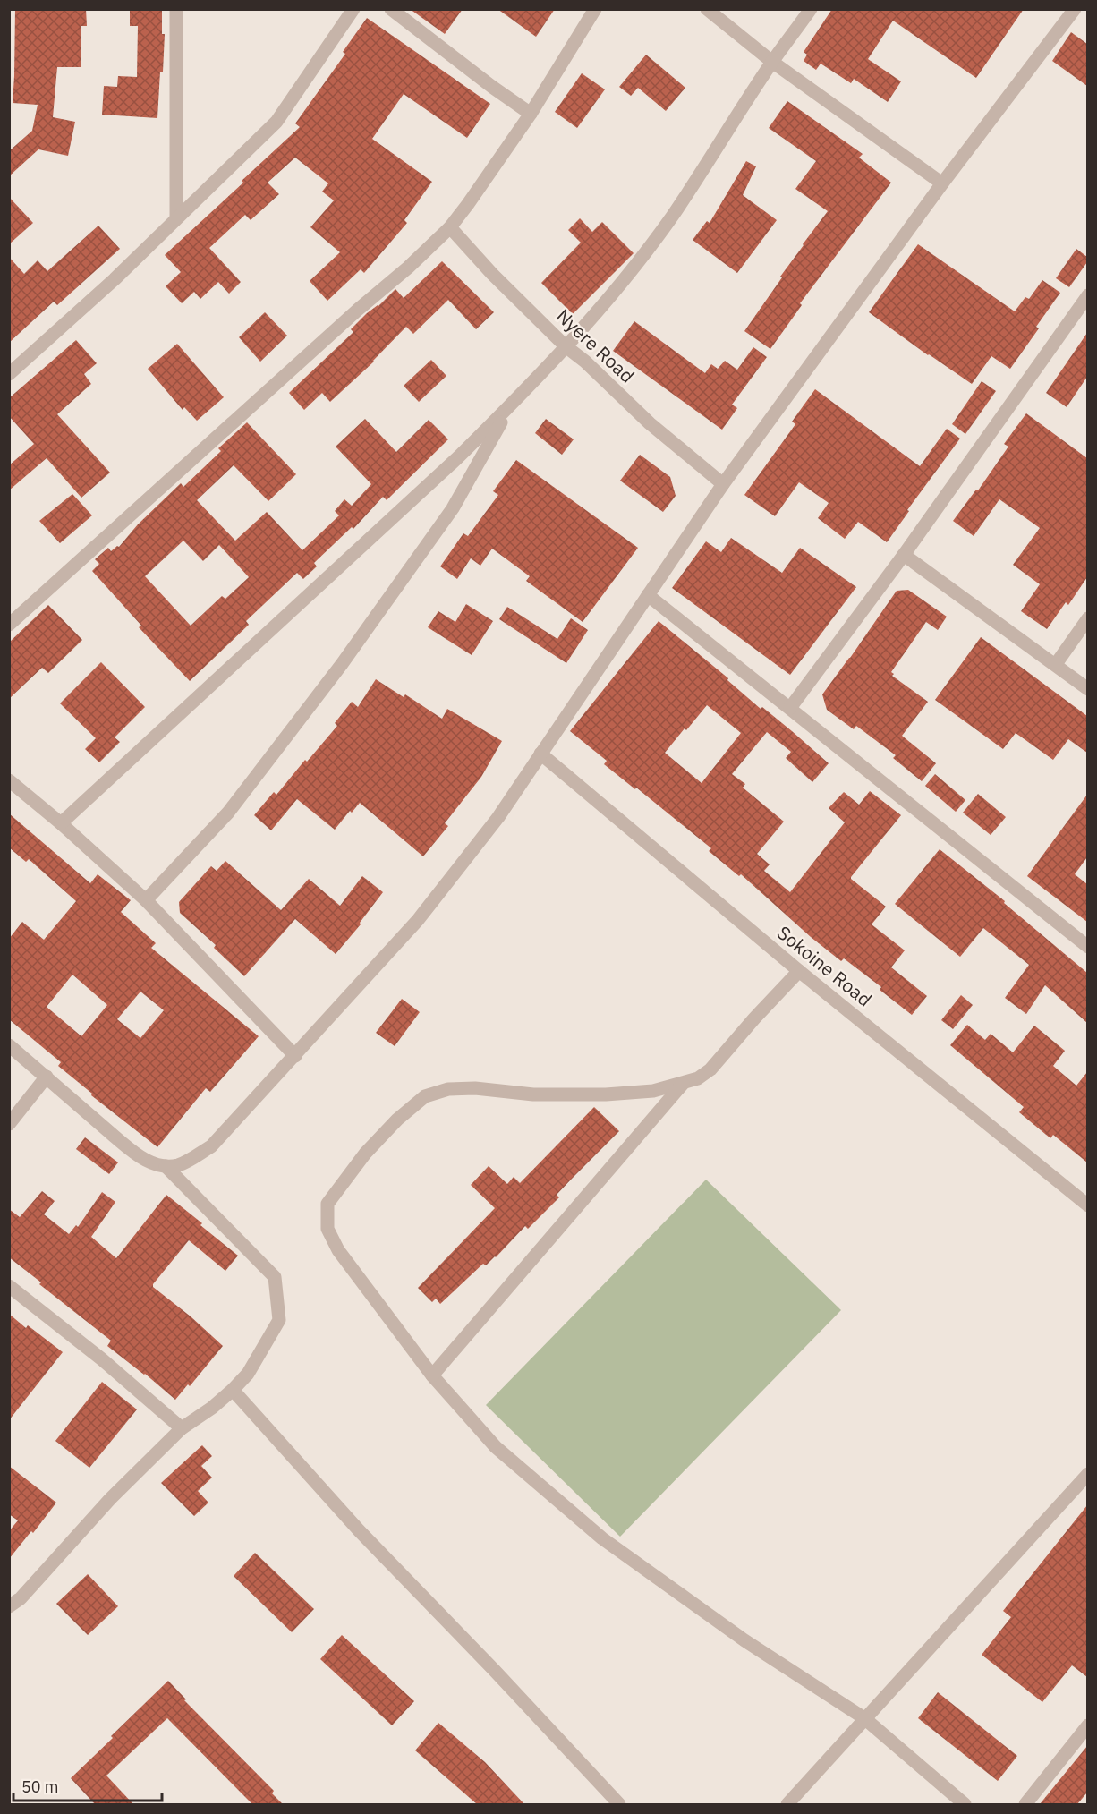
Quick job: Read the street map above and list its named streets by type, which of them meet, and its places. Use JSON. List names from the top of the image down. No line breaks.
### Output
{"streets":{"street":["Nyere Road","Sokoine Road"]},"scale_bar":"50 m"}
